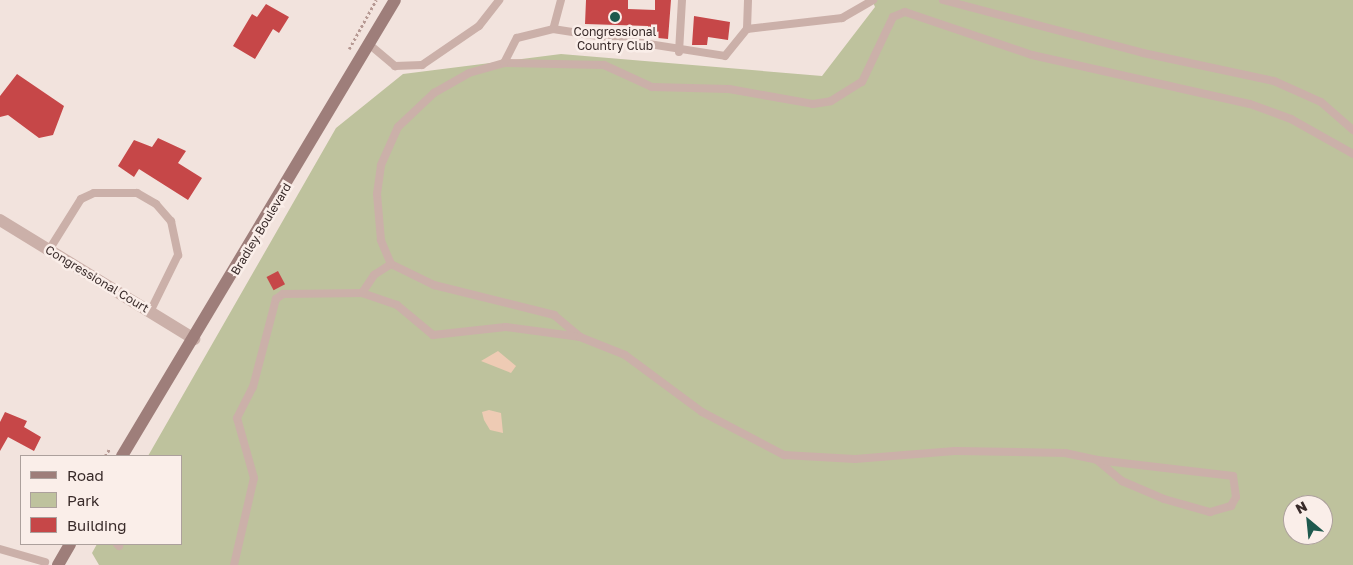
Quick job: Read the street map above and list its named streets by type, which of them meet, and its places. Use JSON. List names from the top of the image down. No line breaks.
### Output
{"streets":{"main road":["Bradley Boulevard"],"street":["Congressional Court"]},"crossings":[["Bradley Boulevard","Congressional Court"]],"places":["Congressional Country Club"],"legend":["Road","Park","Building"],"north":"top left"}
